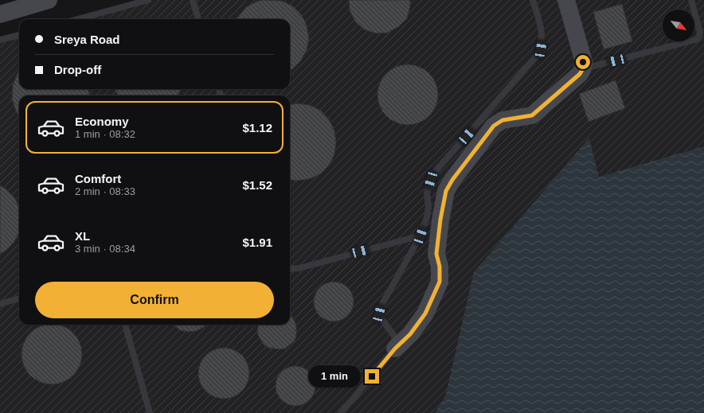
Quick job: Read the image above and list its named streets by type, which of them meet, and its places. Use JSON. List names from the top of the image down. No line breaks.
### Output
{"north":"bottom right","page":{"banner":["Sreya Road","Drop-off"],"list":[{"name":"Economy","note":"1 min · 08:32","value":"$1.12"},{"name":"Comfort","note":"2 min · 08:33","value":"$1.52"},{"name":"XL","note":"3 min · 08:34","value":"$1.91"}],"buttons":"Confirm","bubble":"1 min"}}
